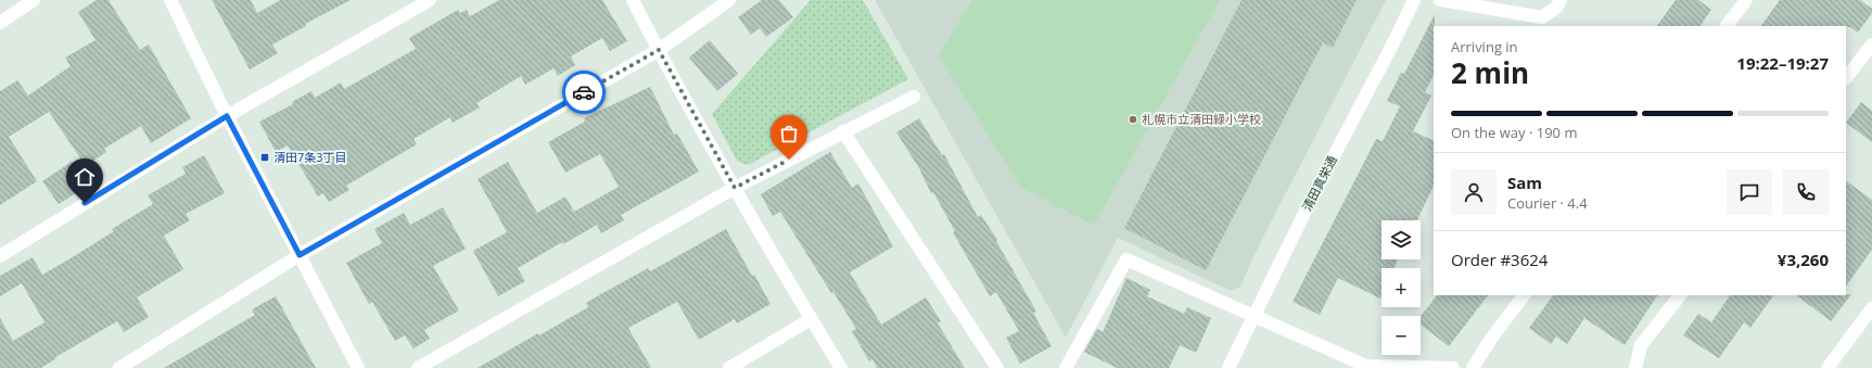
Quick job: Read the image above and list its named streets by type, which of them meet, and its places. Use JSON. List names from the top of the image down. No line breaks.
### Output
{"streets":{"street":["清田真栄通"]},"places":{"other":["札幌市立清田緑小学校"],"transit":["清田7条3丁目"]},"page":{"heading":["2 min","Arriving in","19:22–19:27"],"panel":["Sam","Courier · 4.4","Order #3624","¥3,260"],"bar":"On the way · 190 m","map_buttons":["+","−"]}}
